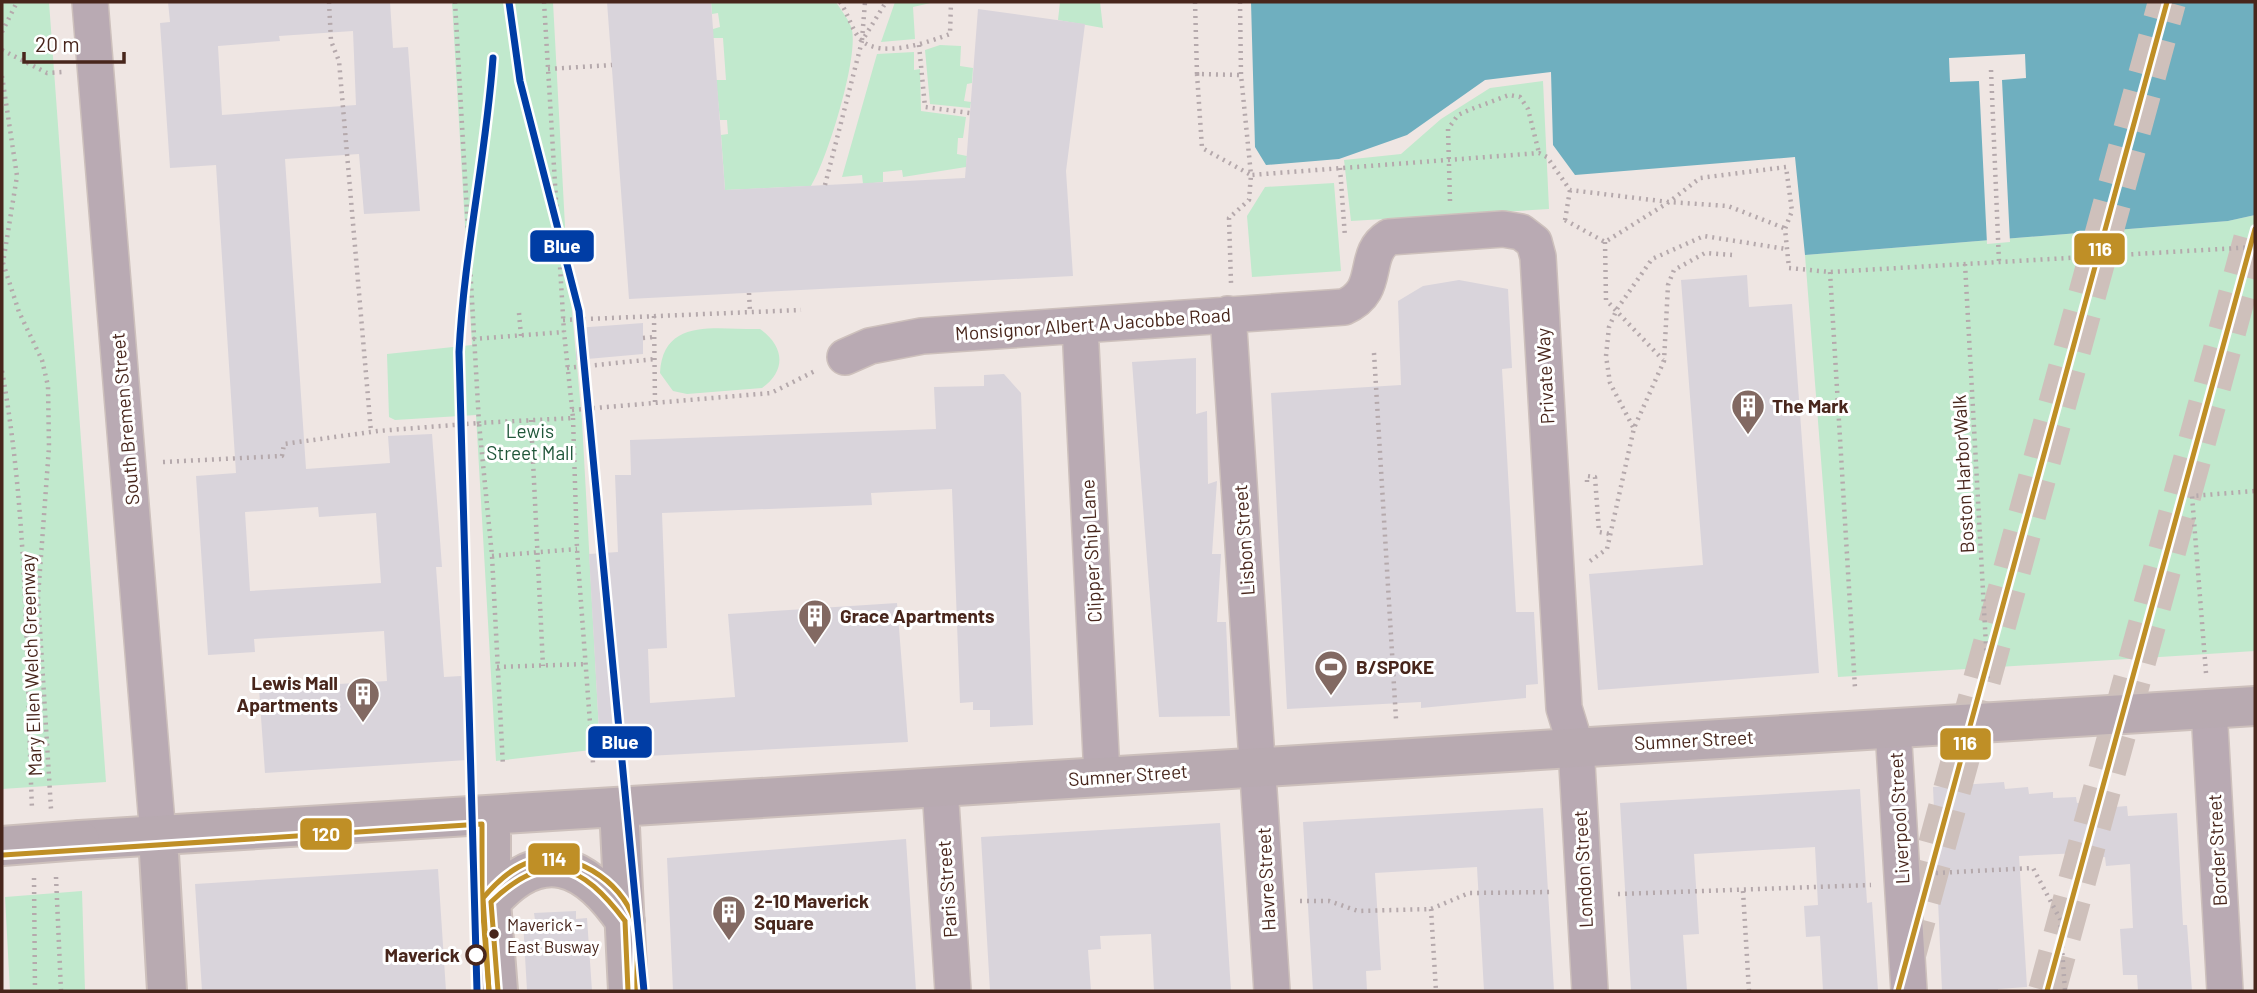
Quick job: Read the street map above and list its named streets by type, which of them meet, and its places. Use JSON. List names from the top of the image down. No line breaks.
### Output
{"streets":{"street":["Monsignor Albert A Jacobbe Road","Private Way","South Bremen Street","Lisbon Street","Clipper Ship Lane","Sumner Street","Liverpool Street","Border Street","London Street","Havre Street","Paris Street"],"path":["Boston HarborWalk","Mary Ellen Welch Greenway"]},"crossings":[["Monsignor Albert A Jacobbe Road","Private Way"],["Monsignor Albert A Jacobbe Road","Lisbon Street"],["Monsignor Albert A Jacobbe Road","Clipper Ship Lane"],["Private Way","Sumner Street"],["Private Way","London Street"],["South Bremen Street","Sumner Street"],["Lisbon Street","Sumner Street"],["Lisbon Street","Havre Street"],["Clipper Ship Lane","Sumner Street"],["Sumner Street","Liverpool Street"],["Sumner Street","Border Street"],["Sumner Street","London Street"],["Sumner Street","Havre Street"],["Sumner Street","Paris Street"]],"parks":["Lewis Street Mall"],"places":{"building":["The Mark","Grace Apartments","Lewis Mall Apartments","2-10 Maverick Square"],"sports":["B/SPOKE"],"other":["Maverick - East Busway","Maverick"]},"lines":["transit line Blue","transit line 116","transit line 120","transit line 114"],"scale_bar":"20 m"}
